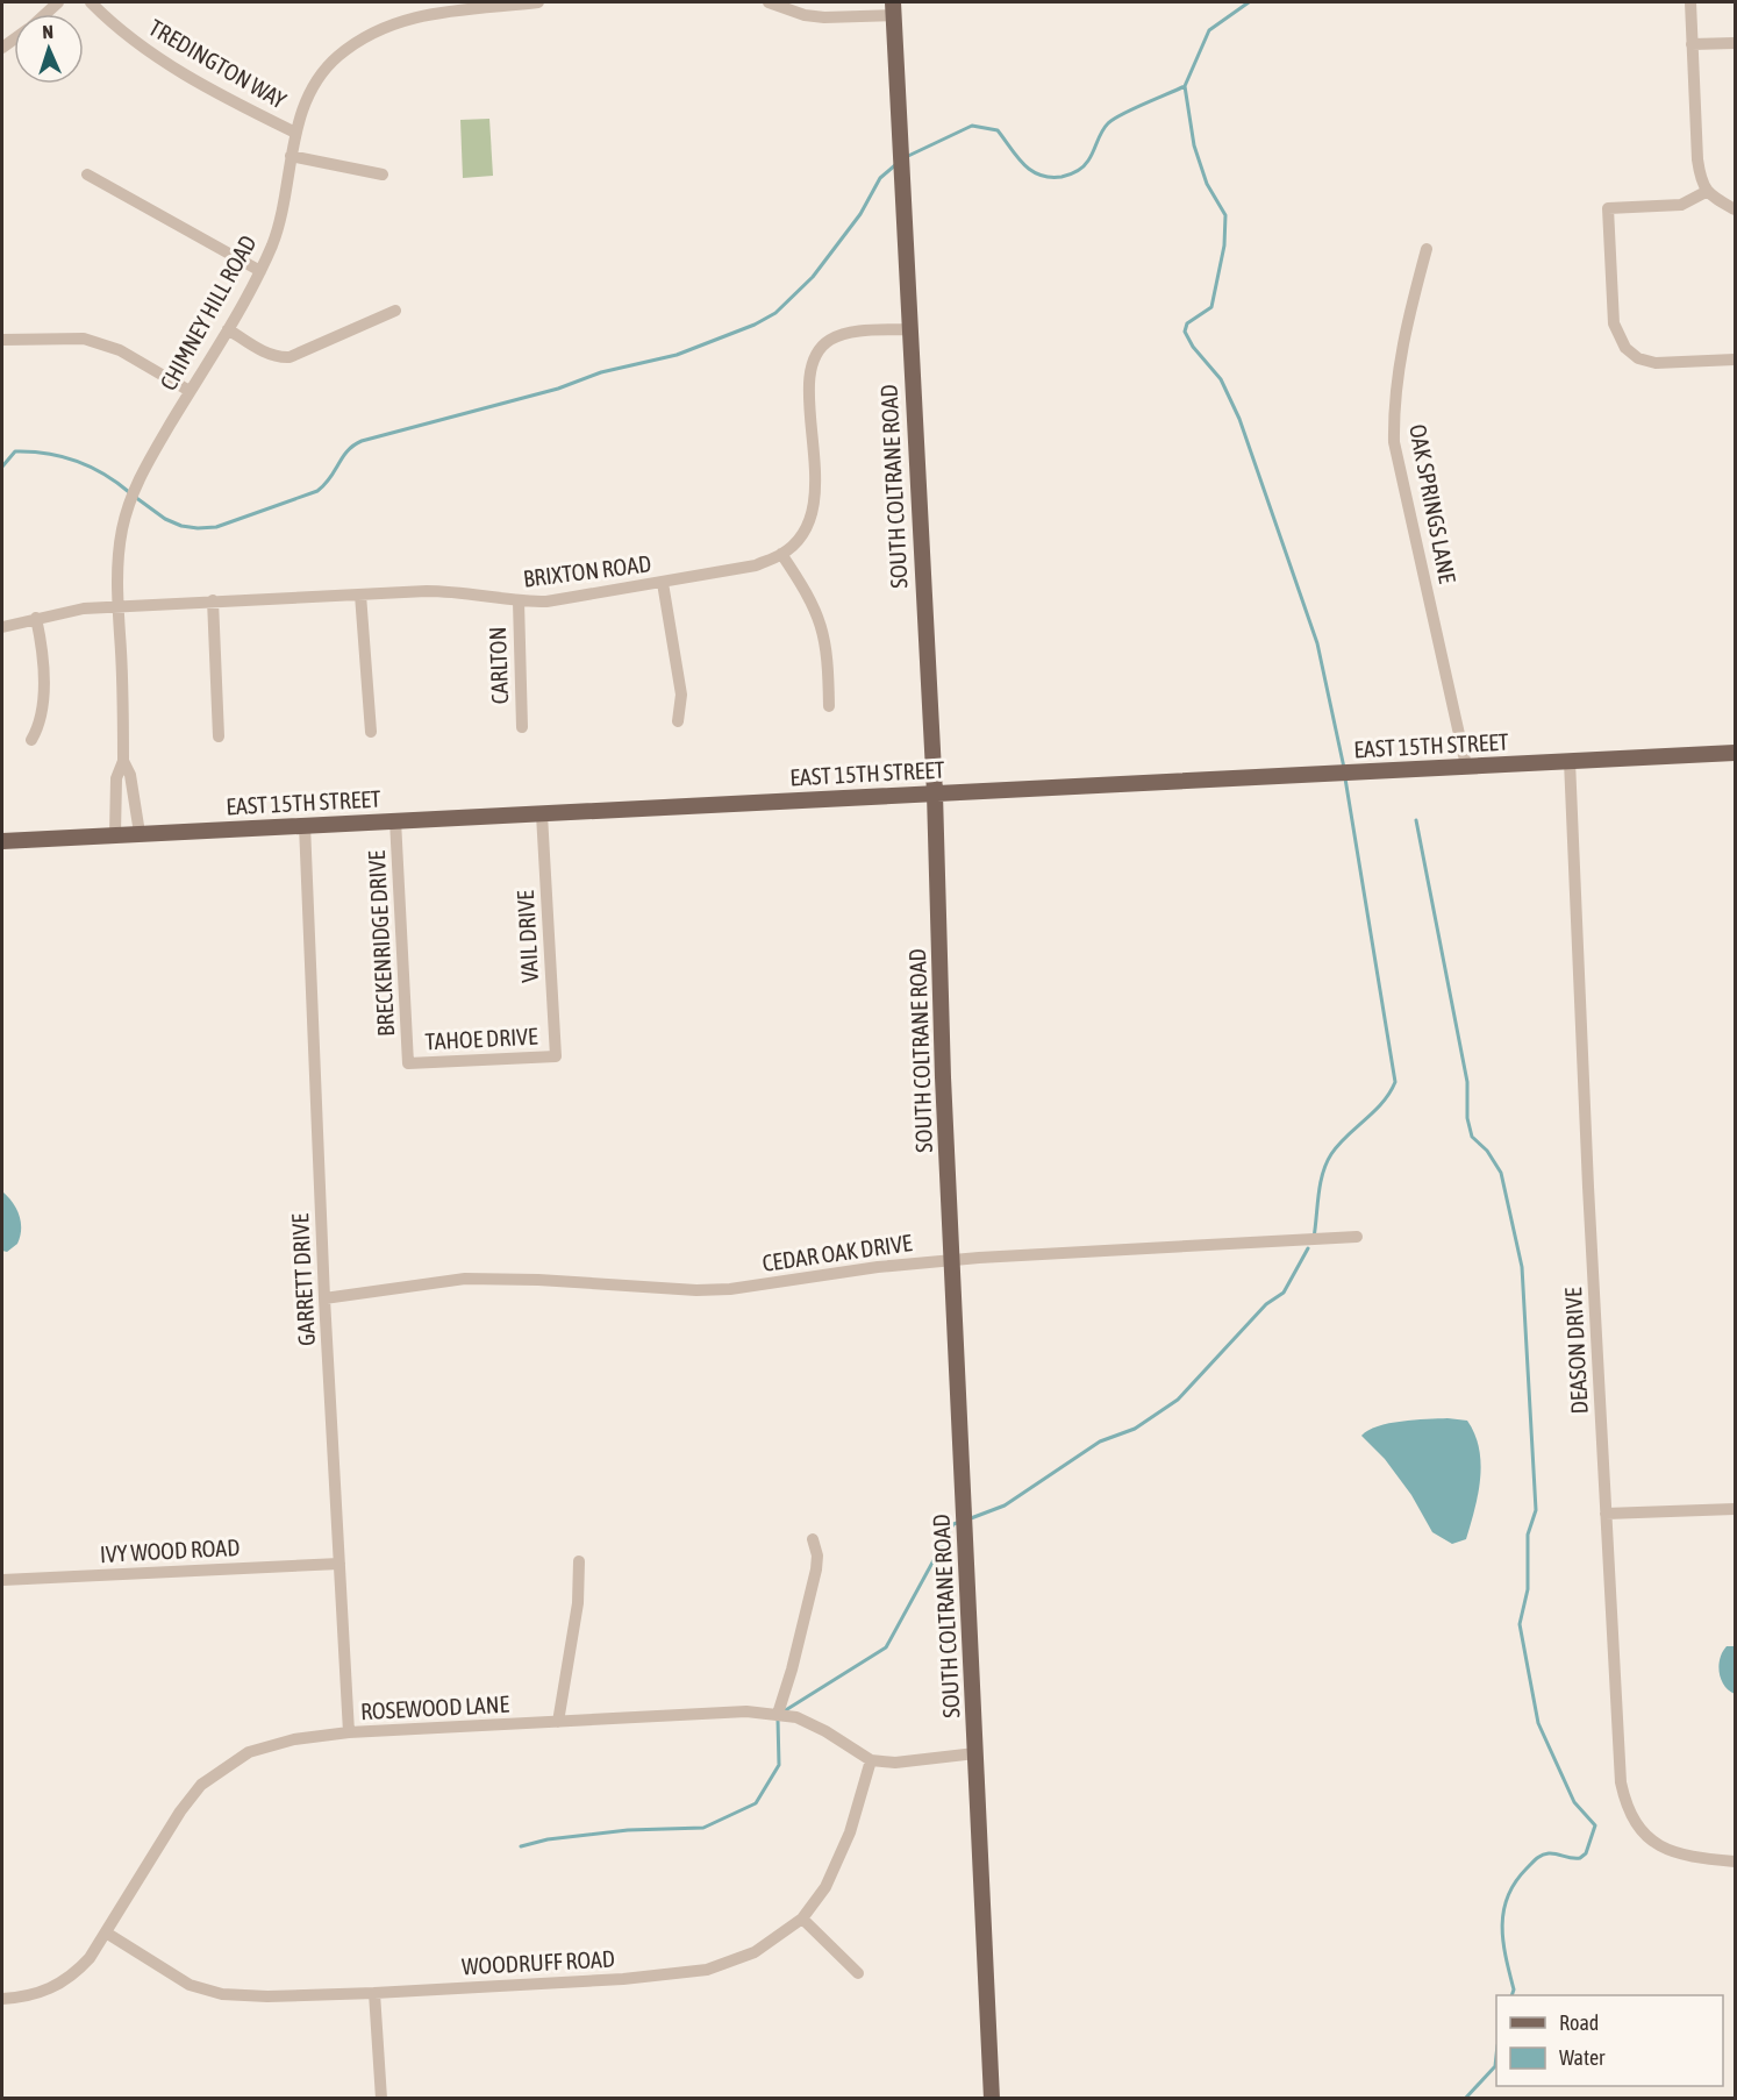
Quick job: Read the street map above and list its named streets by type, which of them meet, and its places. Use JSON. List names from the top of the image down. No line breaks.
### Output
{"streets":{"main road":["SOUTH COLTRANE ROAD","EAST 15TH STREET"],"street":["TREDINGTON WAY","CHIMNEY HILL ROAD","OAK SPRINGS LANE","BRIXTON ROAD","CARLTON","VAIL DRIVE","BRECKENRIDGE DRIVE","TAHOE DRIVE","CEDAR OAK DRIVE","GARRETT DRIVE","DEASON DRIVE","IVY WOOD ROAD","ROSEWOOD LANE","WOODRUFF ROAD"]},"crossings":[["TREDINGTON WAY","CHIMNEY HILL ROAD"],["CHIMNEY HILL ROAD","BRIXTON ROAD"],["SOUTH COLTRANE ROAD","EAST 15TH STREET"],["SOUTH COLTRANE ROAD","CEDAR OAK DRIVE"],["OAK SPRINGS LANE","EAST 15TH STREET"],["BRIXTON ROAD","CARLTON"],["EAST 15TH STREET","VAIL DRIVE"],["EAST 15TH STREET","BRECKENRIDGE DRIVE"],["EAST 15TH STREET","GARRETT DRIVE"],["EAST 15TH STREET","DEASON DRIVE"],["VAIL DRIVE","TAHOE DRIVE"],["BRECKENRIDGE DRIVE","TAHOE DRIVE"],["CEDAR OAK DRIVE","GARRETT DRIVE"],["GARRETT DRIVE","IVY WOOD ROAD"],["GARRETT DRIVE","ROSEWOOD LANE"],["ROSEWOOD LANE","WOODRUFF ROAD"]],"legend":["Road","Water"],"north":"top"}
